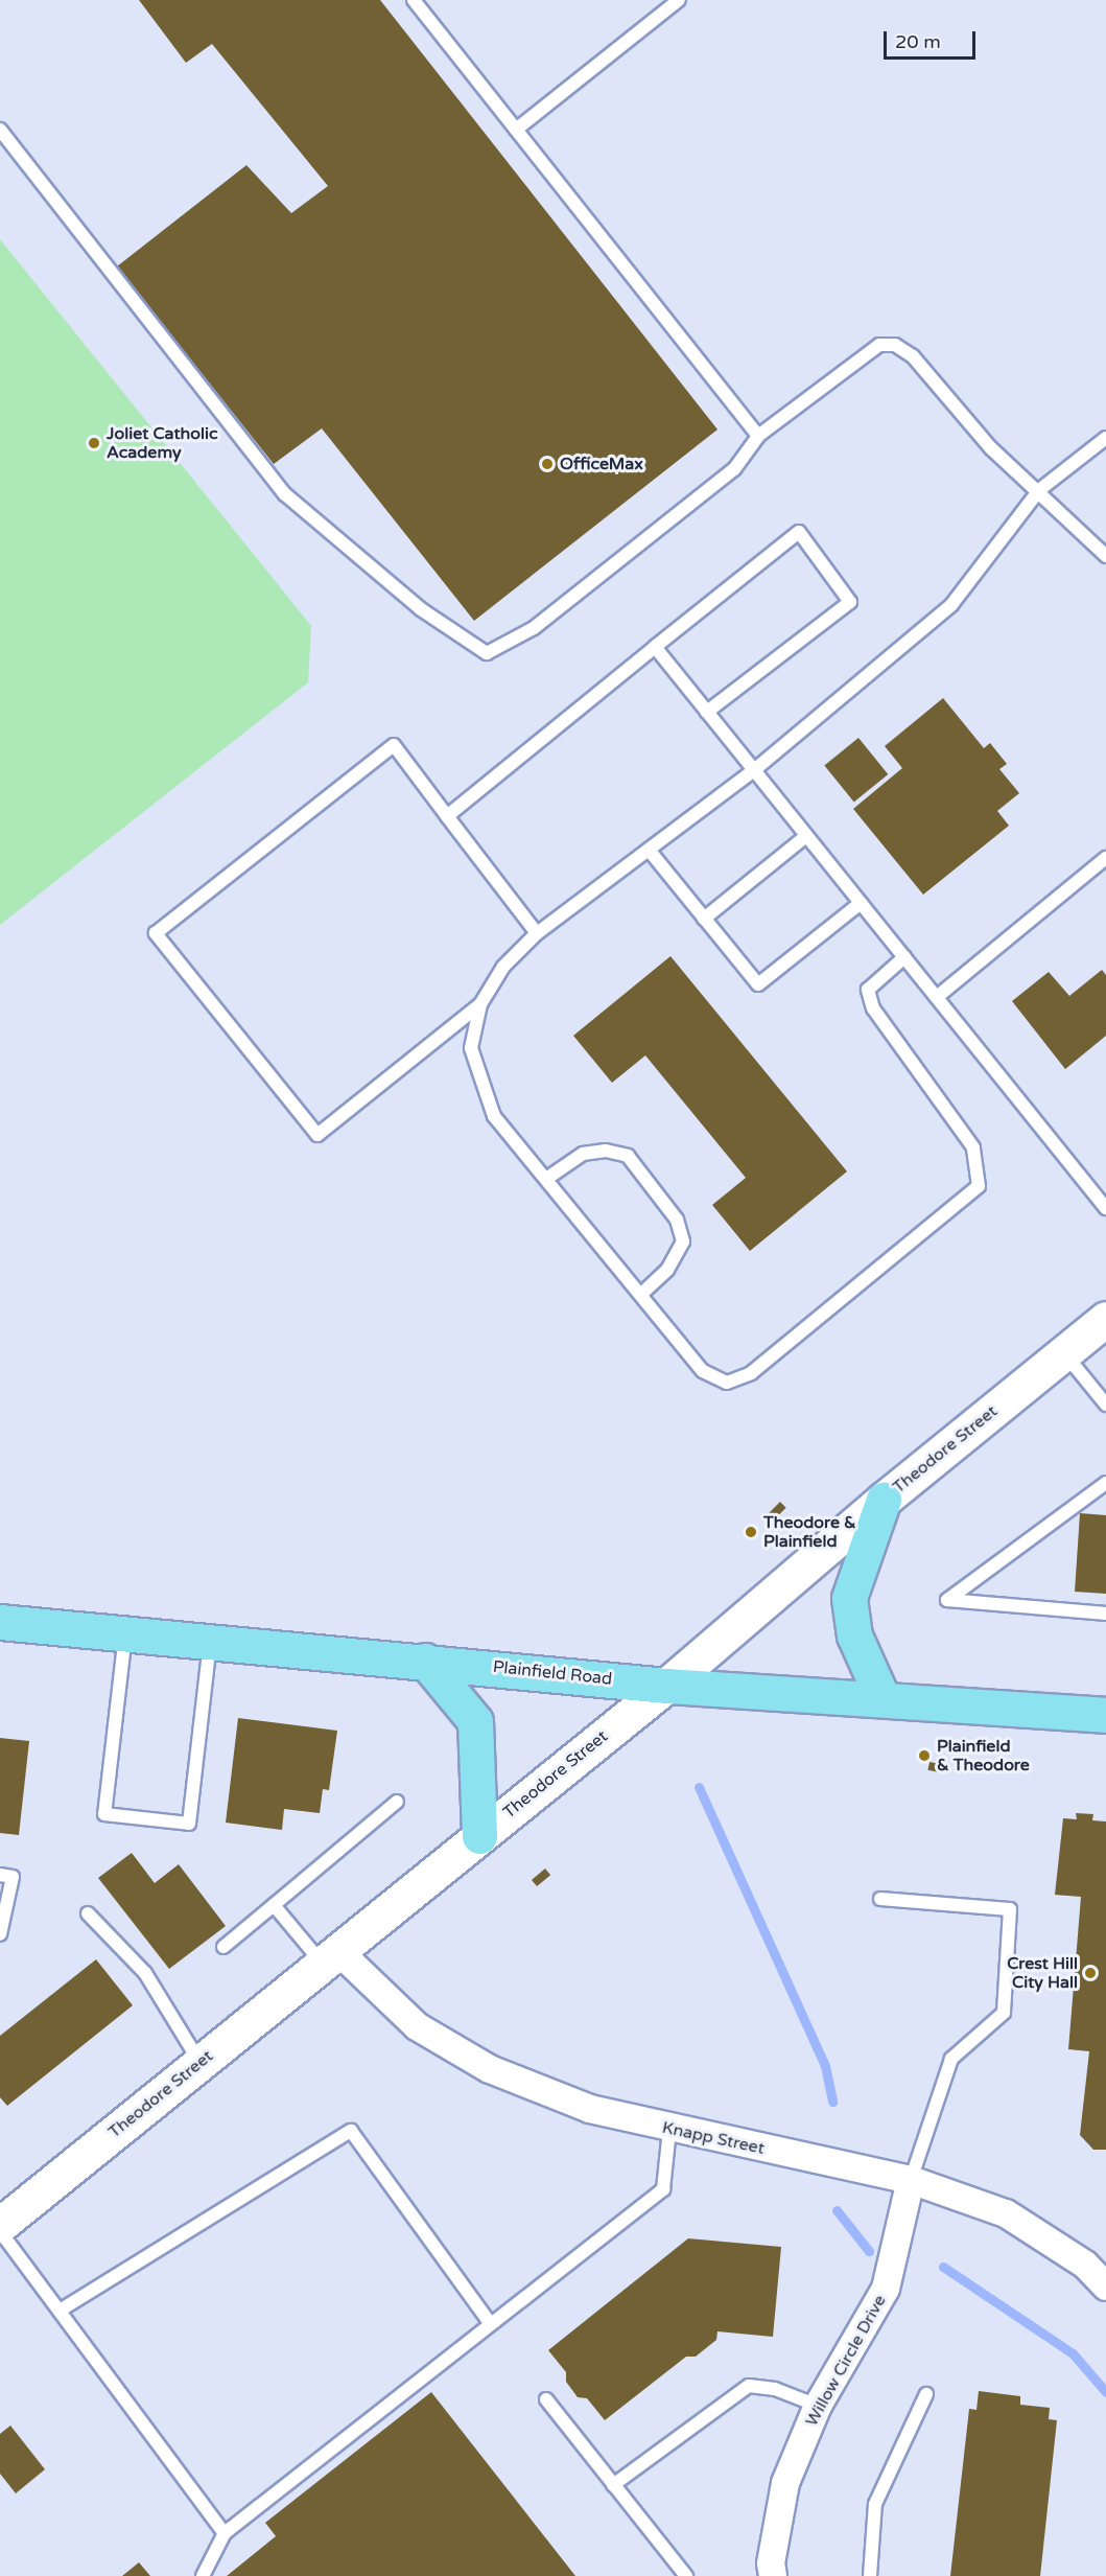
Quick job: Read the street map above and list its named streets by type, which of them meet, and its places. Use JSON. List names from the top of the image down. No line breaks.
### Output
{"streets":{"main road":["Theodore Street","Plainfield Road"],"street":["Knapp Street","Willow Circle Drive"]},"crossings":[["Theodore Street","Plainfield Road"],["Theodore Street","Knapp Street"],["Knapp Street","Willow Circle Drive"]],"places":["Joliet Catholic Academy","OfficeMax","Theodore & Plainfield","Plainfield & Theodore","Crest Hill City Hall"],"scale_bar":"20 m"}
